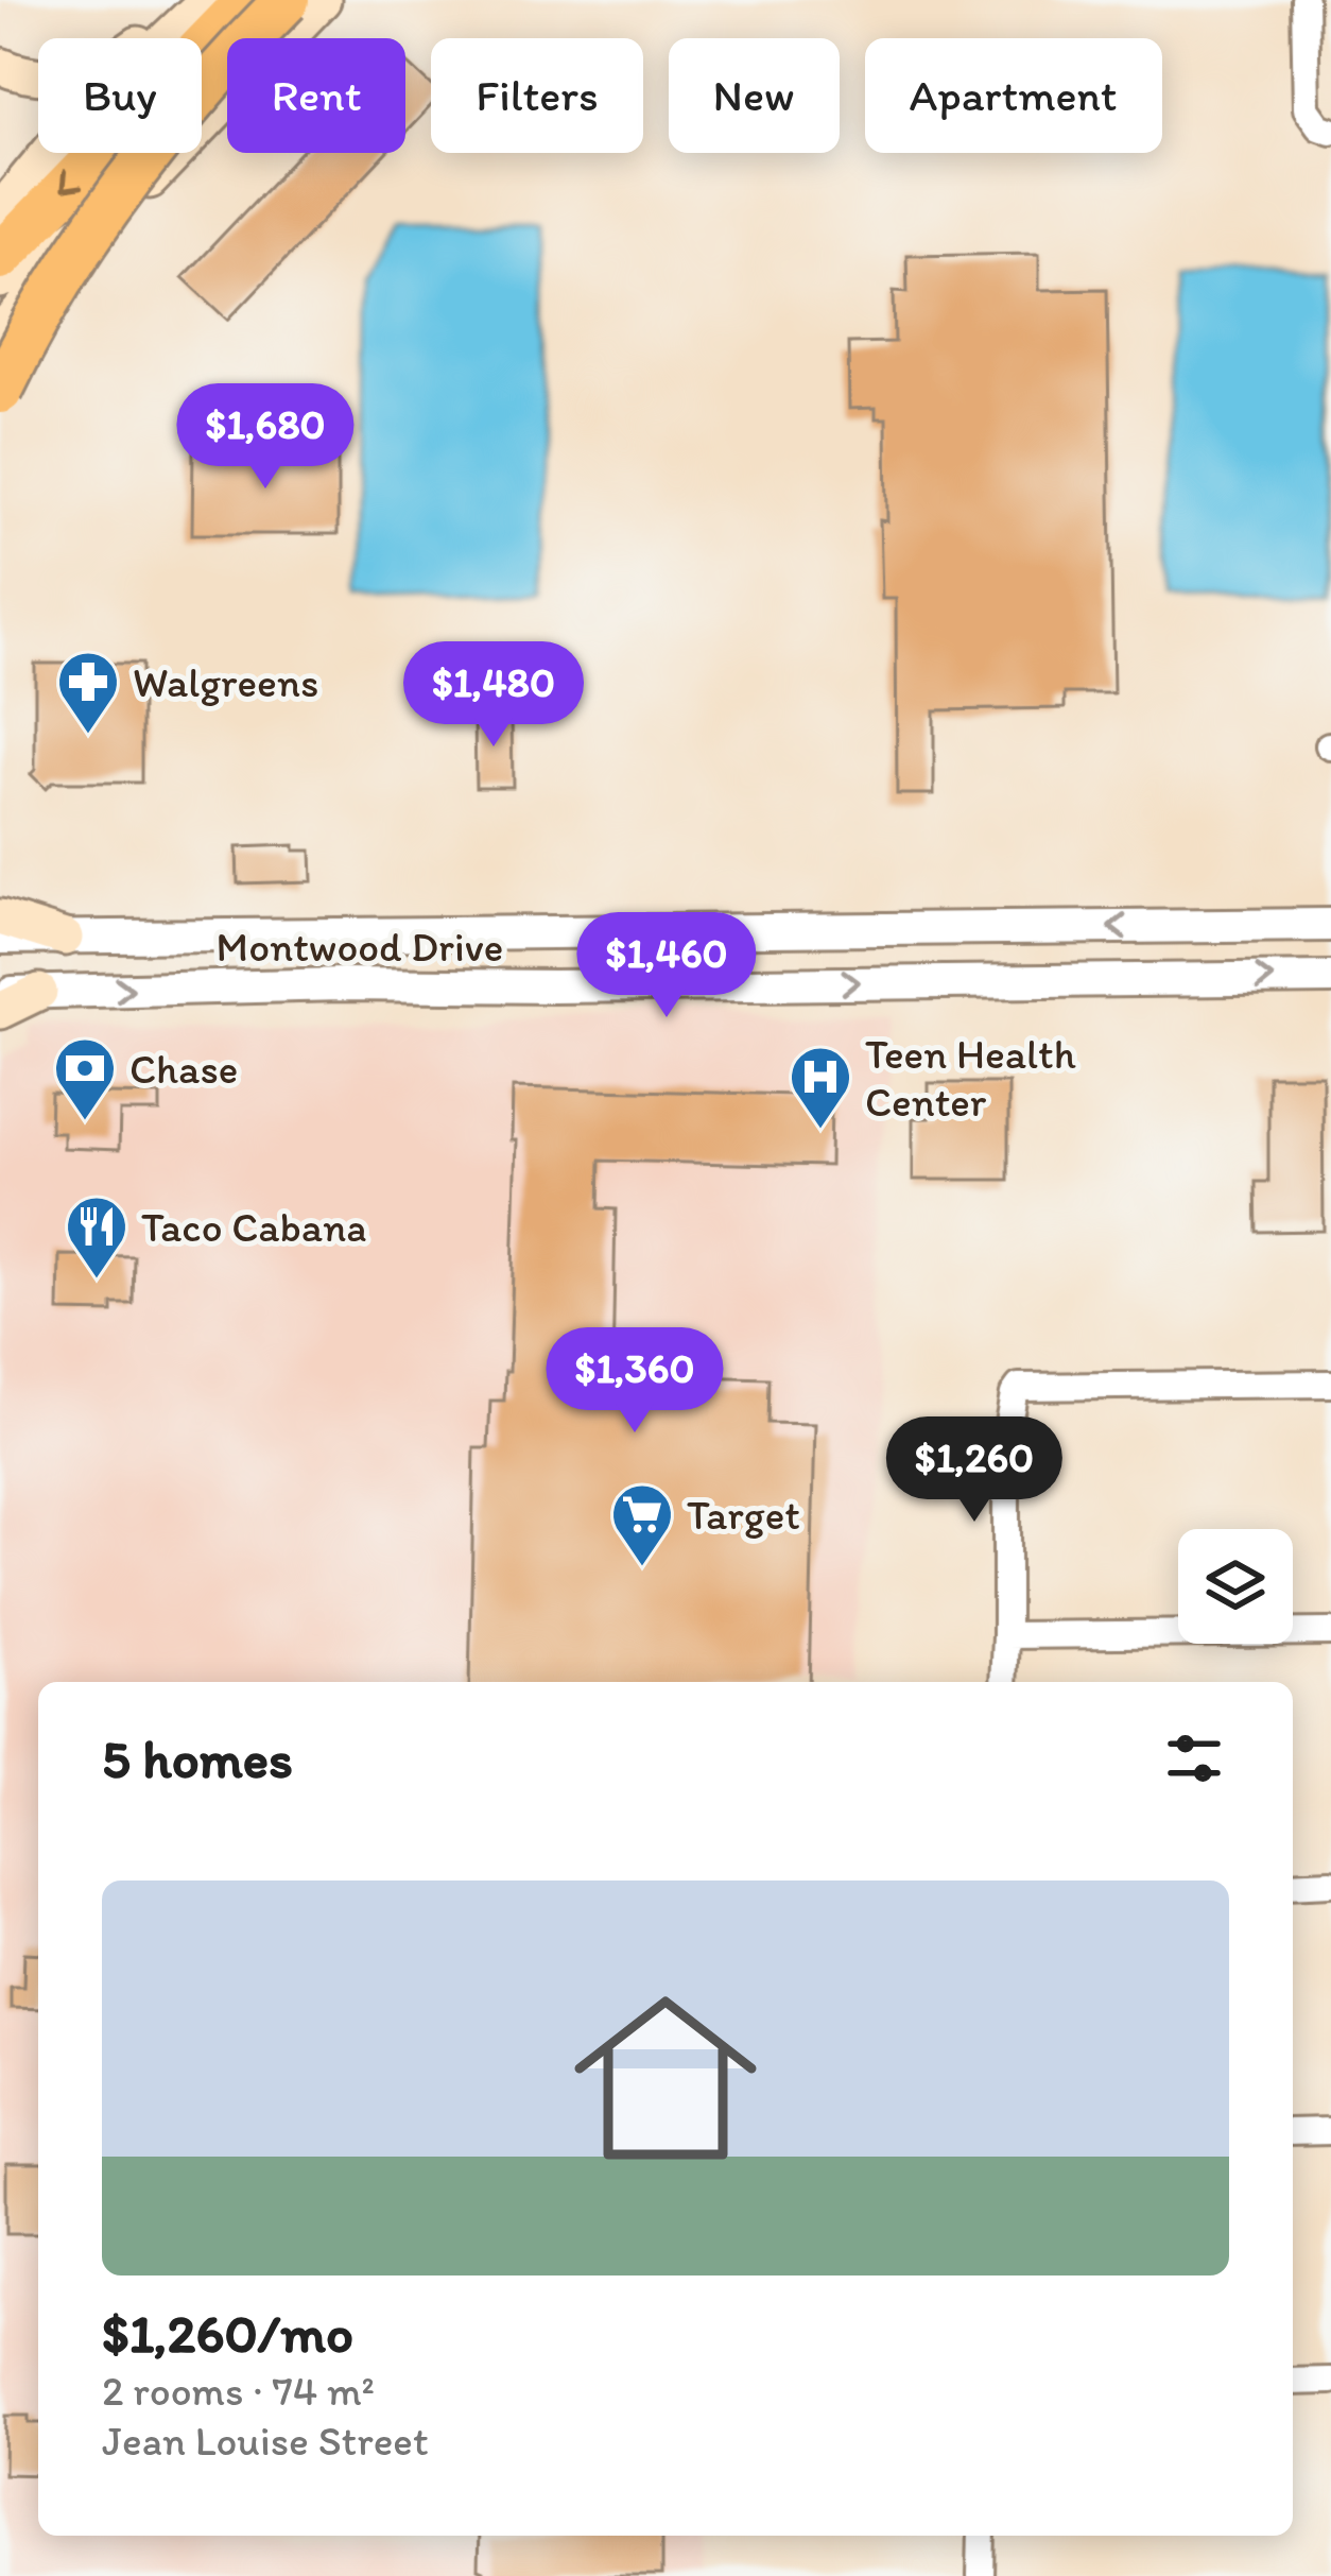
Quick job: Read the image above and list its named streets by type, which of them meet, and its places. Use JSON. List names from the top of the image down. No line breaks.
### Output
{"streets":{"street":["Montwood Drive"]},"places":{"pharmacy":["Walgreens"],"bank":["Chase"],"hospital":["Teen Health Center"],"restaurant":["Taco Cabana"],"supermarket":["Target"]},"page":{"chip":["Buy","Rent","Filters","New","Apartment"],"price":["$1,680","$1,480","$1,460","$1,360","$1,260"],"heading":"5 homes","list":[{"name":"$1,260/mo","note":"2 rooms · 74 m² · Jean Louise Street"}]}}
